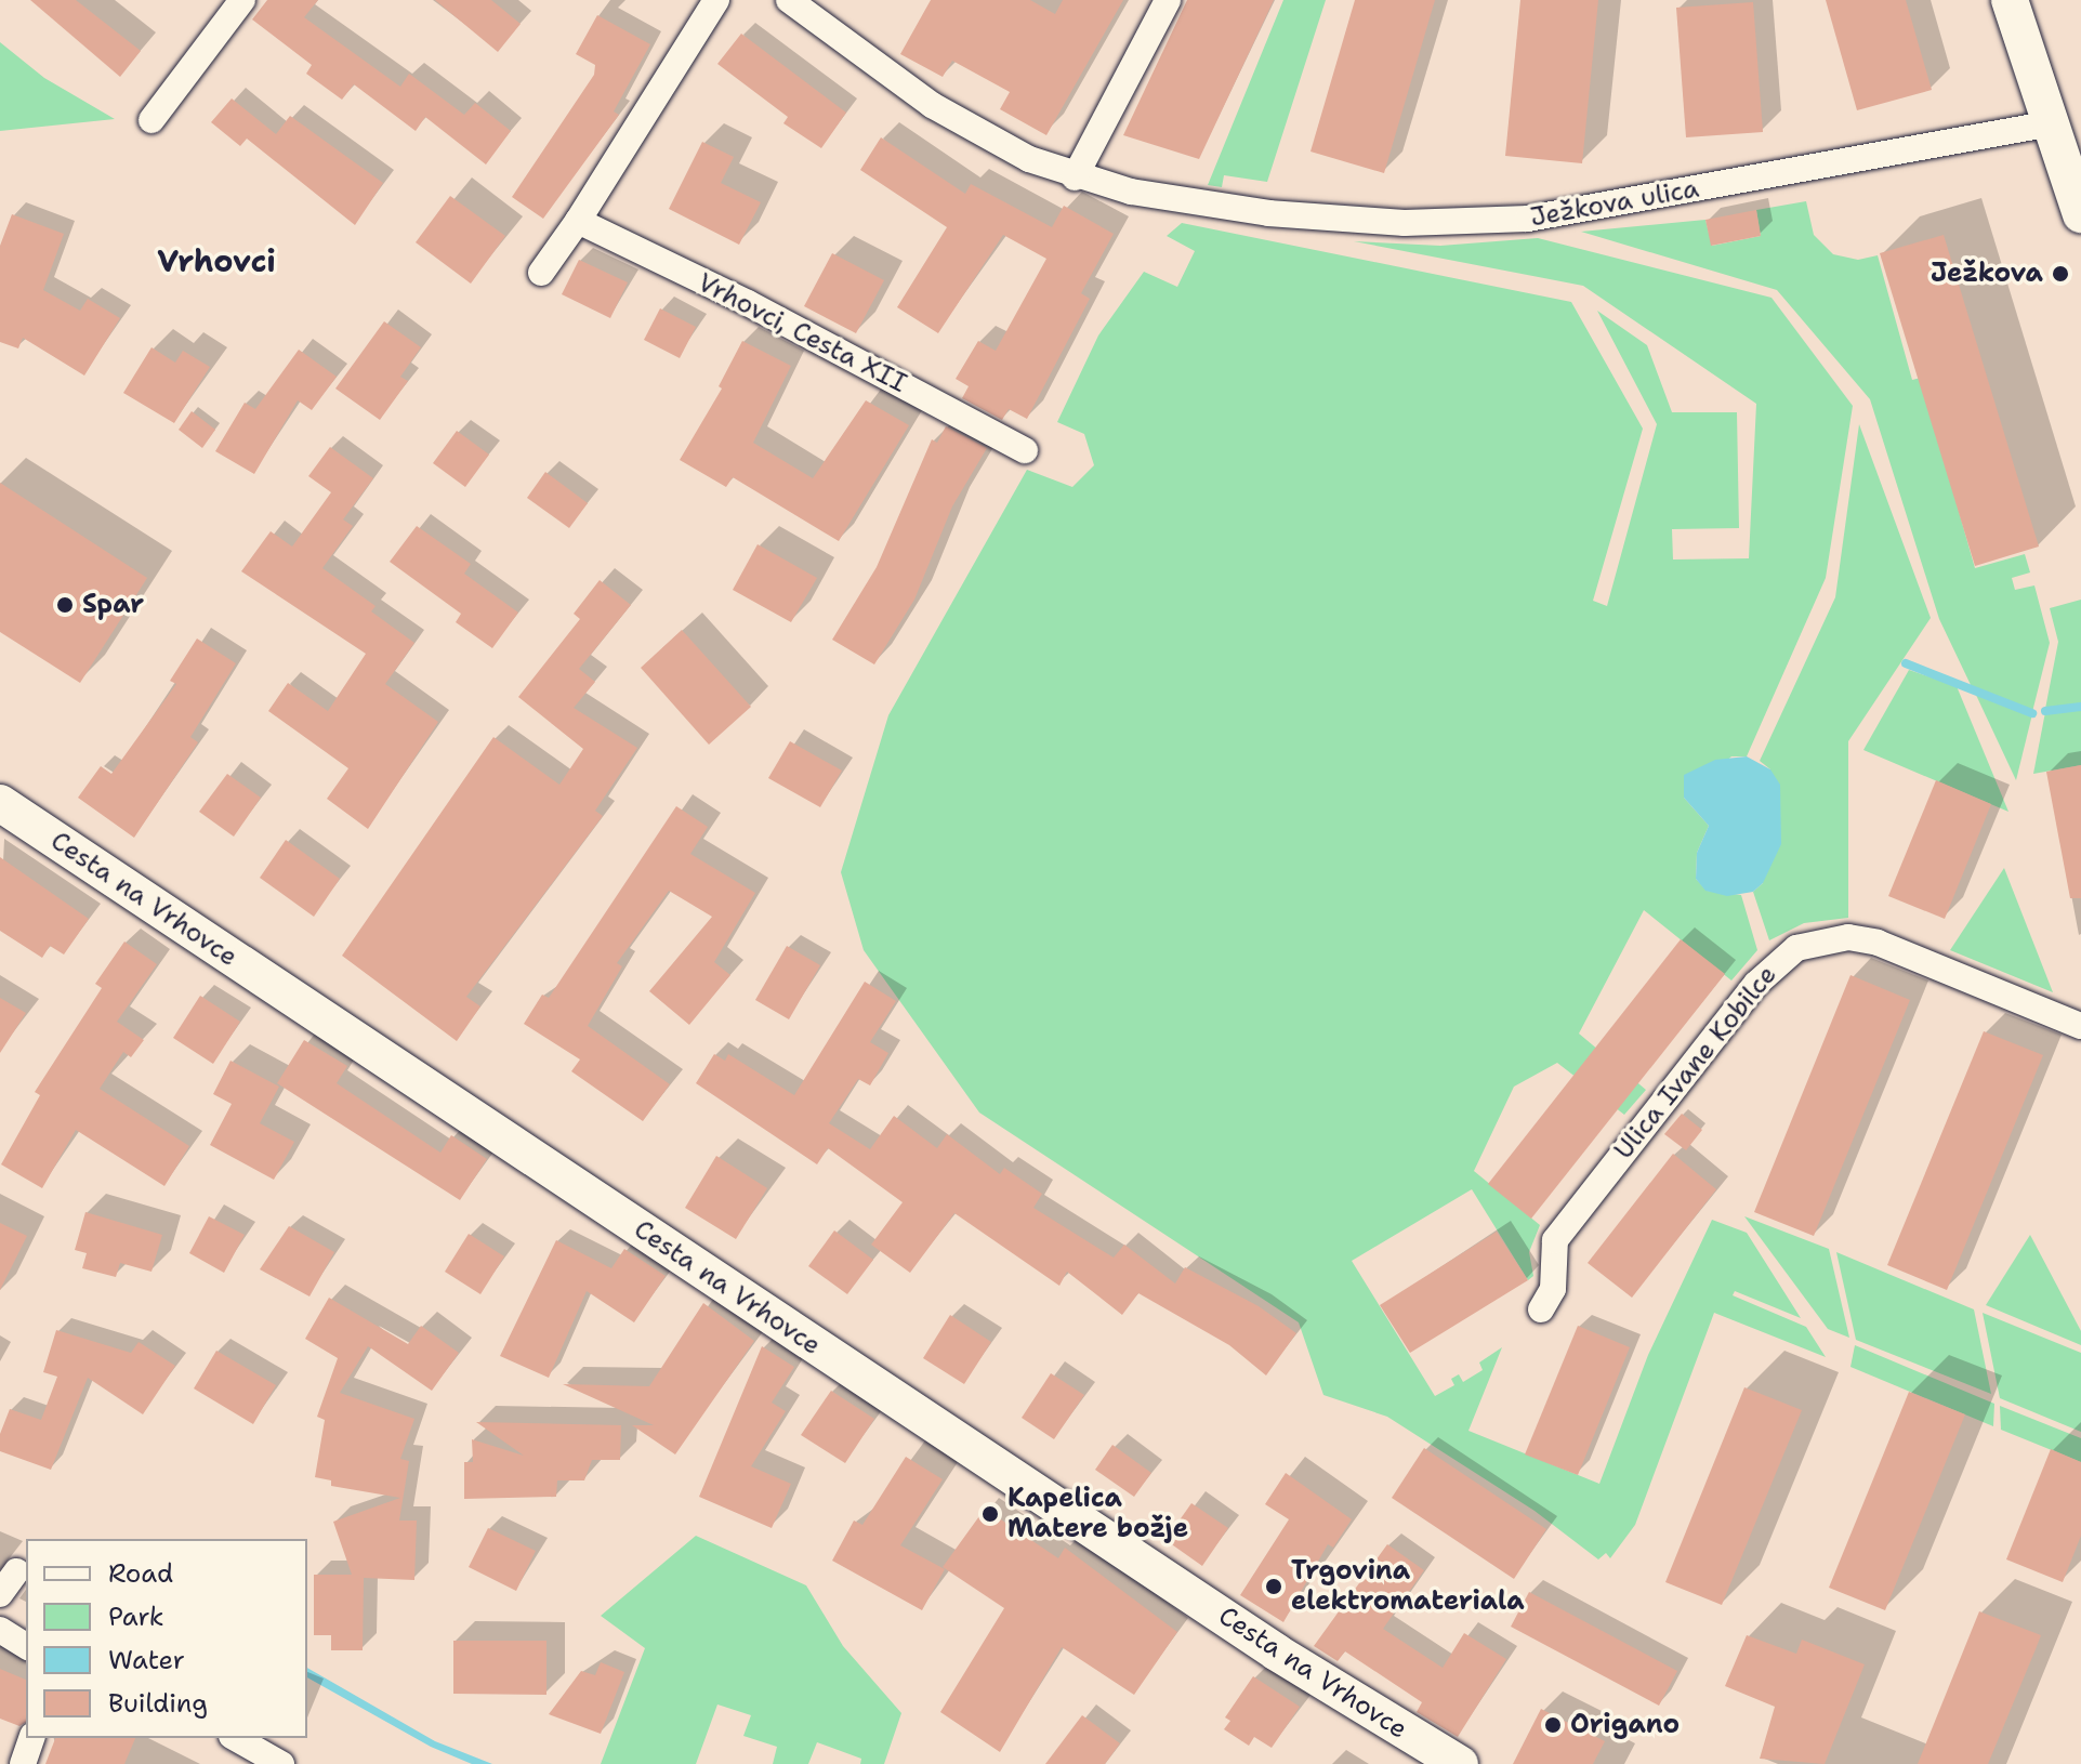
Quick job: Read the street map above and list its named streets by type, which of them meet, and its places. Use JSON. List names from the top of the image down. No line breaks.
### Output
{"streets":{"street":["Ježkova ulica","Vrhovci, Cesta XII","Cesta na Vrhovce","Ulica Ivane Kobilce"]},"districts":["Vrhovci"],"places":["Ježkova","Spar","Kapelica Matere božje","Trgovina elektromateriala","Origano"],"legend":["Road","Park","Water","Building"]}
